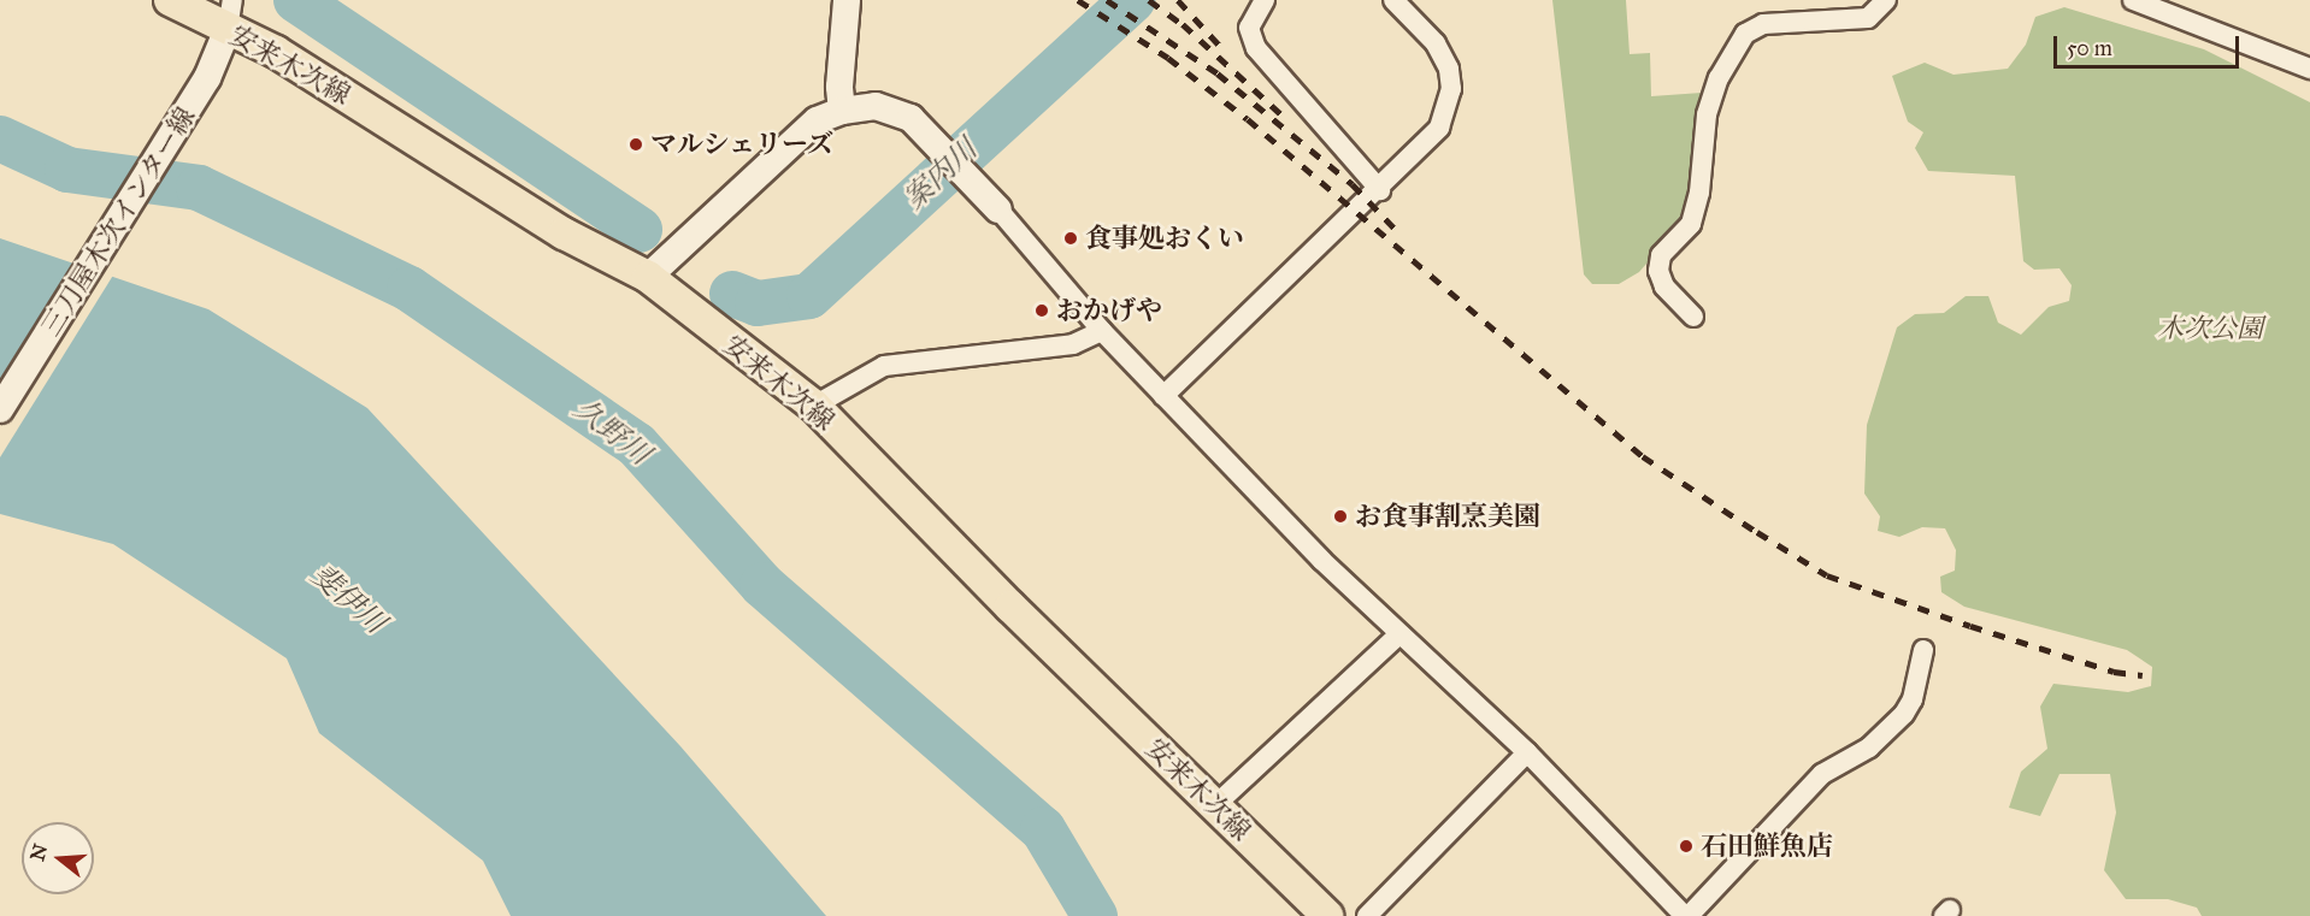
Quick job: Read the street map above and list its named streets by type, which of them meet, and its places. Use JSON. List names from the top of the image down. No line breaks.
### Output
{"streets":{"main road":["安来木次線","三刀屋木次インター線"]},"crossings":[["安来木次線","三刀屋木次インター線"]],"water":["案内川","久野川","斐伊川"],"parks":["木次公園"],"places":["マルシェリーズ","食事処おくい","おかげや","お食事割烹美園","石田鮮魚店"],"scale_bar":"50 m","north":"left"}
